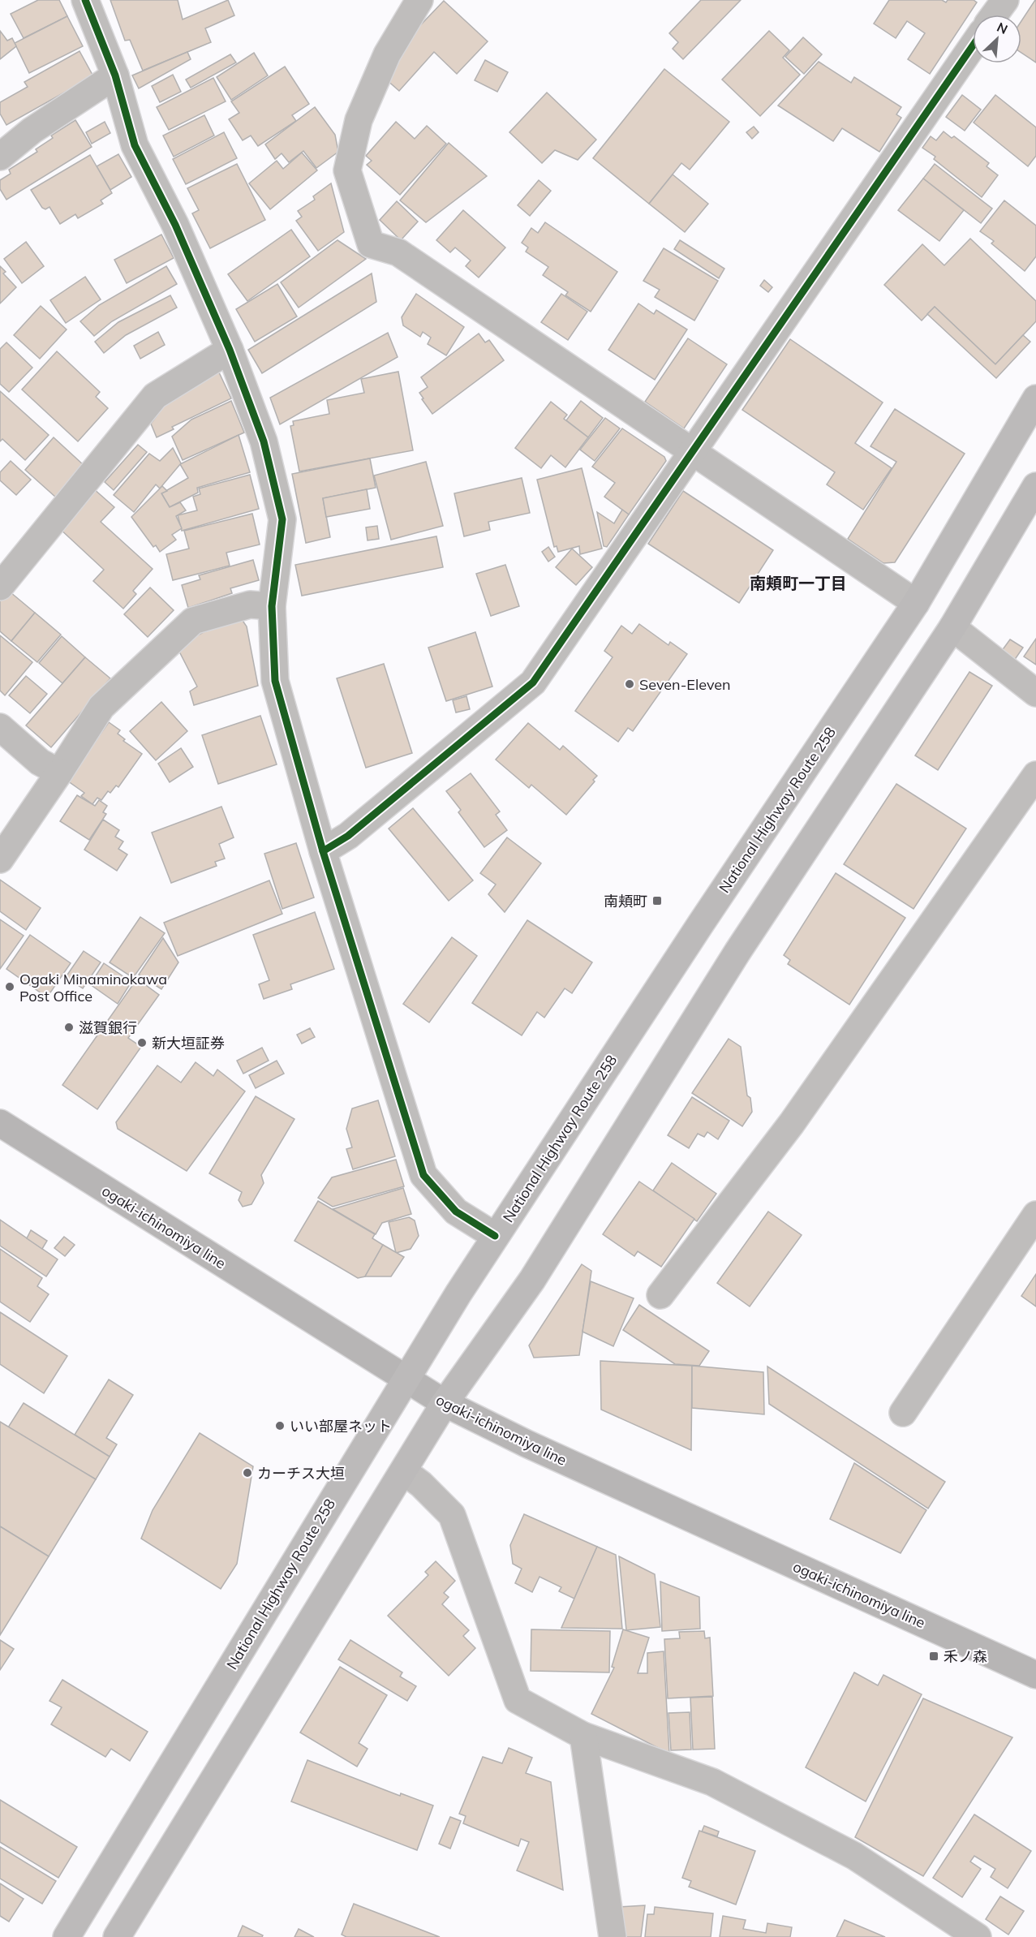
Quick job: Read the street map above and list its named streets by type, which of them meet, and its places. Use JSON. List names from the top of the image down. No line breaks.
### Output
{"streets":{"highway":["National Highway Route 258"],"main road":["ogaki-ichinomiya line"]},"crossings":[["National Highway Route 258","ogaki-ichinomiya line"]],"districts":["南頬町一丁目"],"places":{"other":["Seven-Eleven","Ogaki Minaminokawa Post Office","滋賀銀行","新大垣証券","いい部屋ネット","カーチス大垣"],"transit":["南頬町","禾ノ森"]},"north":"top right"}
